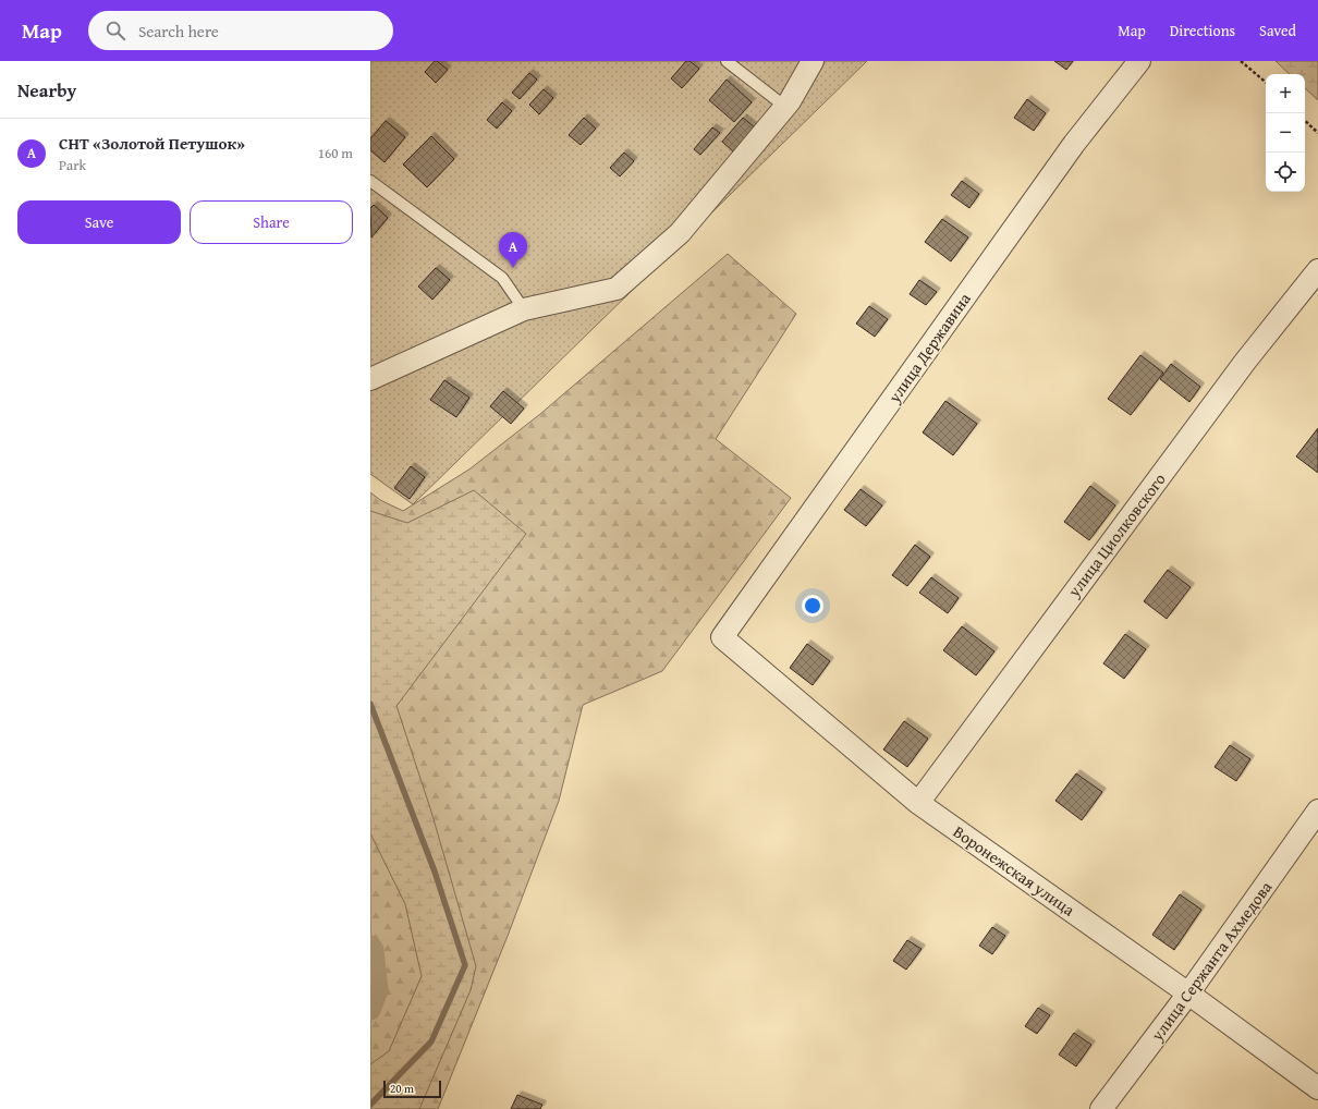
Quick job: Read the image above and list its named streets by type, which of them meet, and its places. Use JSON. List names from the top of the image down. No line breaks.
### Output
{"streets":{"street":["улица Державина","улица Циолковского","Воронежская улица","улица Сержанта Ахмедова"]},"crossings":[["улица Державина","Воронежская улица"],["улица Циолковского","Воронежская улица"],["Воронежская улица","улица Сержанта Ахмедова"]],"scale_bar":"20 m","page":{"header":"Map","search":"Search here","nav":["Map","Directions","Saved"],"heading":"Nearby","map_buttons":["+","−"],"list":[{"mark":"A","name":"СНТ «Золотой Петушок»","note":"Park","value":"160 m"}],"buttons":["Save","Share"],"pins":"A","scale":"20 m"}}
